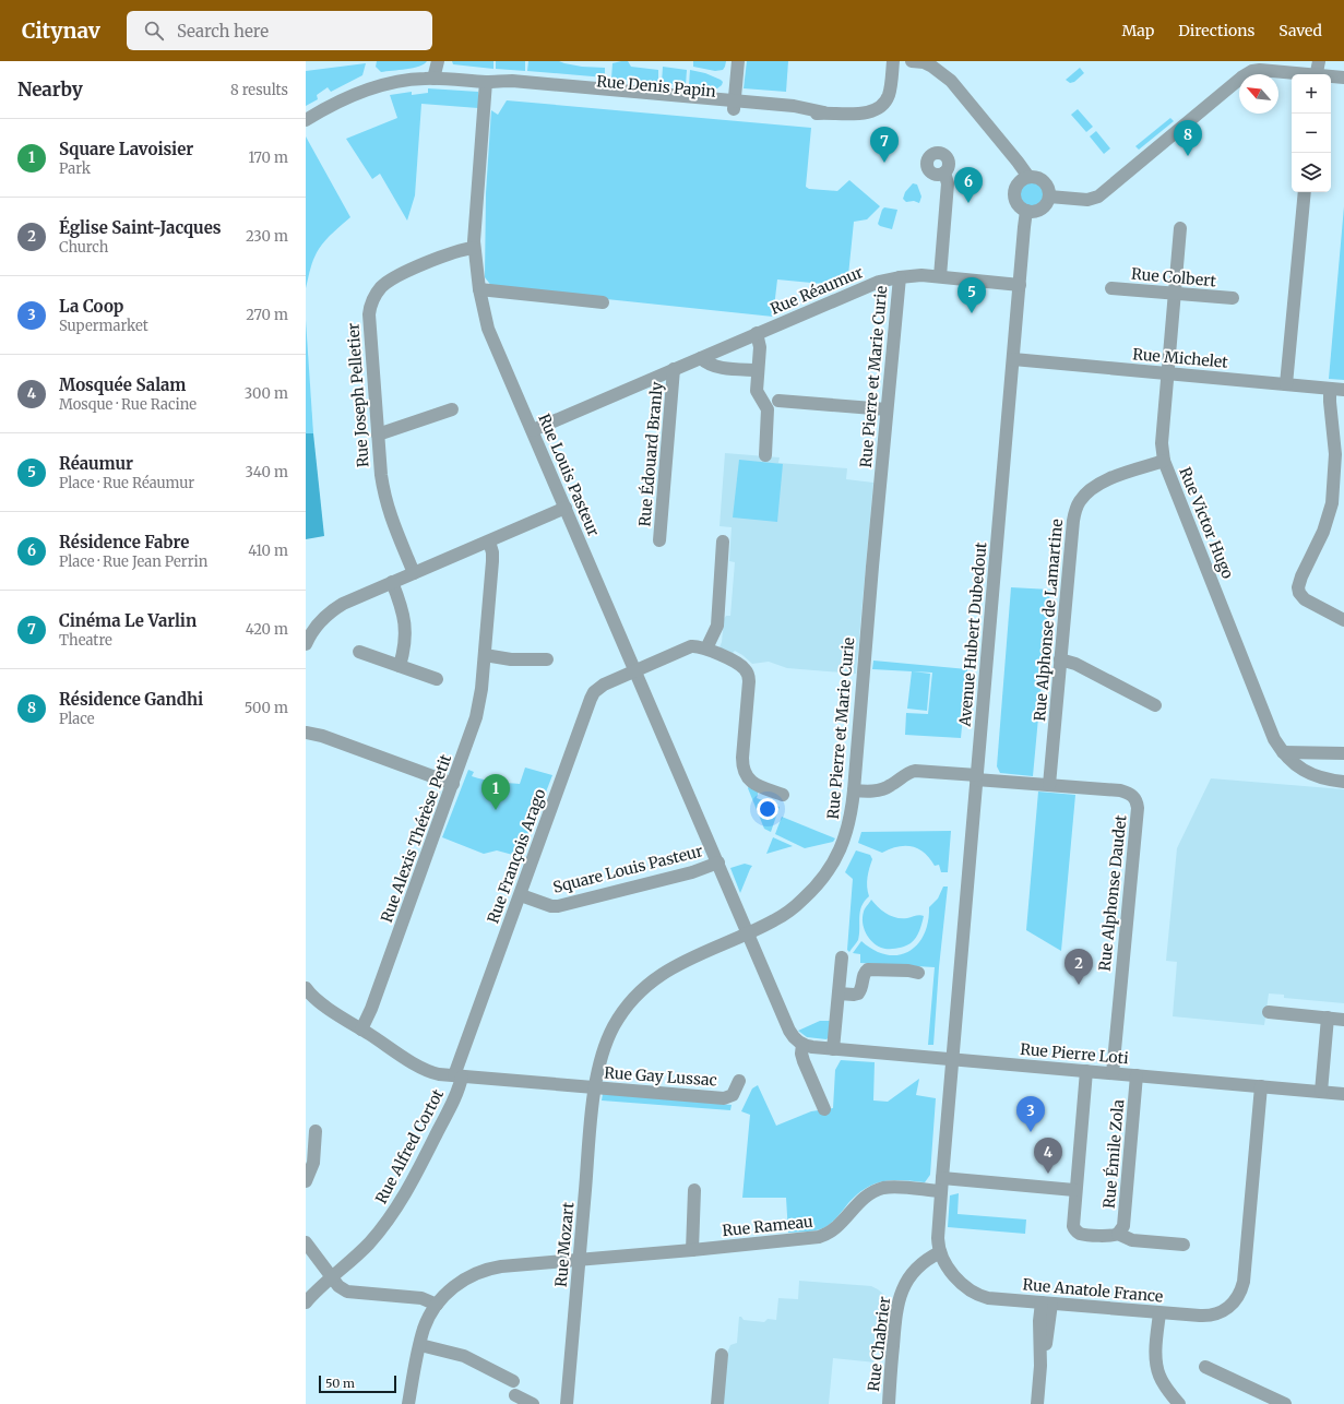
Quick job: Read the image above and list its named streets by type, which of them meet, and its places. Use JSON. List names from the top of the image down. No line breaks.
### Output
{"streets":{"street":["Rue Denis Papin","Rue Colbert","Rue Réaumur","Rue Michelet","Rue Pierre et Marie Curie","Rue Joseph Pelletier","Rue Édouard Branly","Rue Louis Pasteur","Rue Victor Hugo","Rue Alphonse de Lamartine","Avenue Hubert Dubedout","Rue Alexis Thérèse Petit","Rue François Arago","Square Louis Pasteur","Rue Alphonse Daudet","Rue Pierre Loti","Rue Gay Lussac","Rue Alfred Cortot","Rue Émile Zola","Rue Rameau","Rue Mozart","Rue Anatole France","Rue Chabrier"]},"crossings":[["Rue Denis Papin","Rue Louis Pasteur"],["Rue Colbert","Rue Victor Hugo"],["Rue Réaumur","Rue Pierre et Marie Curie"],["Rue Réaumur","Rue Édouard Branly"],["Rue Réaumur","Rue Louis Pasteur"],["Rue Réaumur","Avenue Hubert Dubedout"],["Rue Michelet","Rue Victor Hugo"],["Rue Michelet","Avenue Hubert Dubedout"],["Rue Pierre et Marie Curie","Rue Louis Pasteur"],["Rue Pierre et Marie Curie","Rue Alphonse Daudet"],["Rue Pierre et Marie Curie","Rue Gay Lussac"],["Rue Pierre et Marie Curie","Rue Mozart"],["Rue Joseph Pelletier","Rue Louis Pasteur"],["Rue Louis Pasteur","Rue François Arago"],["Rue Louis Pasteur","Square Louis Pasteur"],["Rue Louis Pasteur","Rue Pierre Loti"],["Rue Victor Hugo","Rue Alphonse de Lamartine"],["Rue Alphonse de Lamartine","Rue Alphonse Daudet"],["Avenue Hubert Dubedout","Rue Alphonse Daudet"],["Avenue Hubert Dubedout","Rue Pierre Loti"],["Avenue Hubert Dubedout","Rue Anatole France"],["Rue Alexis Thérèse Petit","Rue Gay Lussac"],["Rue François Arago","Square Louis Pasteur"],["Rue François Arago","Rue Gay Lussac"],["Rue François Arago","Rue Alfred Cortot"],["Rue Alphonse Daudet","Rue Pierre Loti"],["Rue Pierre Loti","Rue Émile Zola"],["Rue Pierre Loti","Rue Anatole France"],["Rue Gay Lussac","Rue Alfred Cortot"],["Rue Gay Lussac","Rue Mozart"],["Rue Rameau","Rue Mozart"],["Rue Rameau","Rue Anatole France"],["Rue Anatole France","Rue Chabrier"]],"scale_bar":"50 m","north":"top left","page":{"header":"Citynav","search":"Search here","nav":["Map","Directions","Saved"],"heading":["Nearby","8 results"],"map_buttons":["+","−"],"list":[{"mark":"1","name":"Square Lavoisier","note":"Park","value":"170 m"},{"mark":"2","name":"Église Saint-Jacques","note":"Church","value":"230 m"},{"mark":"3","name":"La Coop","note":"Supermarket","value":"270 m"},{"mark":"4","name":"Mosquée Salam","note":"Mosque · Rue Racine","value":"300 m"},{"mark":"5","name":"Réaumur","note":"Place · Rue Réaumur","value":"340 m"},{"mark":"6","name":"Résidence Fabre","note":"Place · Rue Jean Perrin","value":"410 m"},{"mark":"7","name":"Cinéma Le Varlin","note":"Theatre","value":"420 m"},{"mark":"8","name":"Résidence Gandhi","note":"Place","value":"500 m"}],"pins":["8","7","6","5","1","2","3","4"],"scale":"50 m"}}
